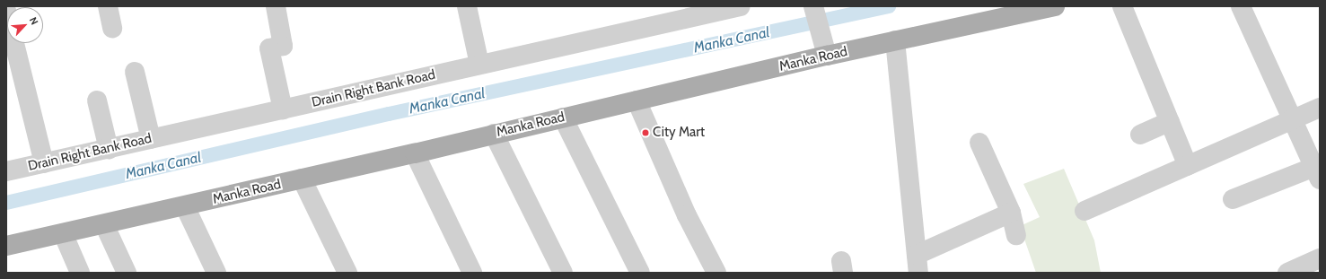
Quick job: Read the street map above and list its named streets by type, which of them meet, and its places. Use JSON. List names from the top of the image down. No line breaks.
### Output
{"streets":{"main road":["Manka Road"],"street":["Drain Right Bank Road"]},"water":["Manka Canal"],"places":["City Mart"],"north":"top right"}
